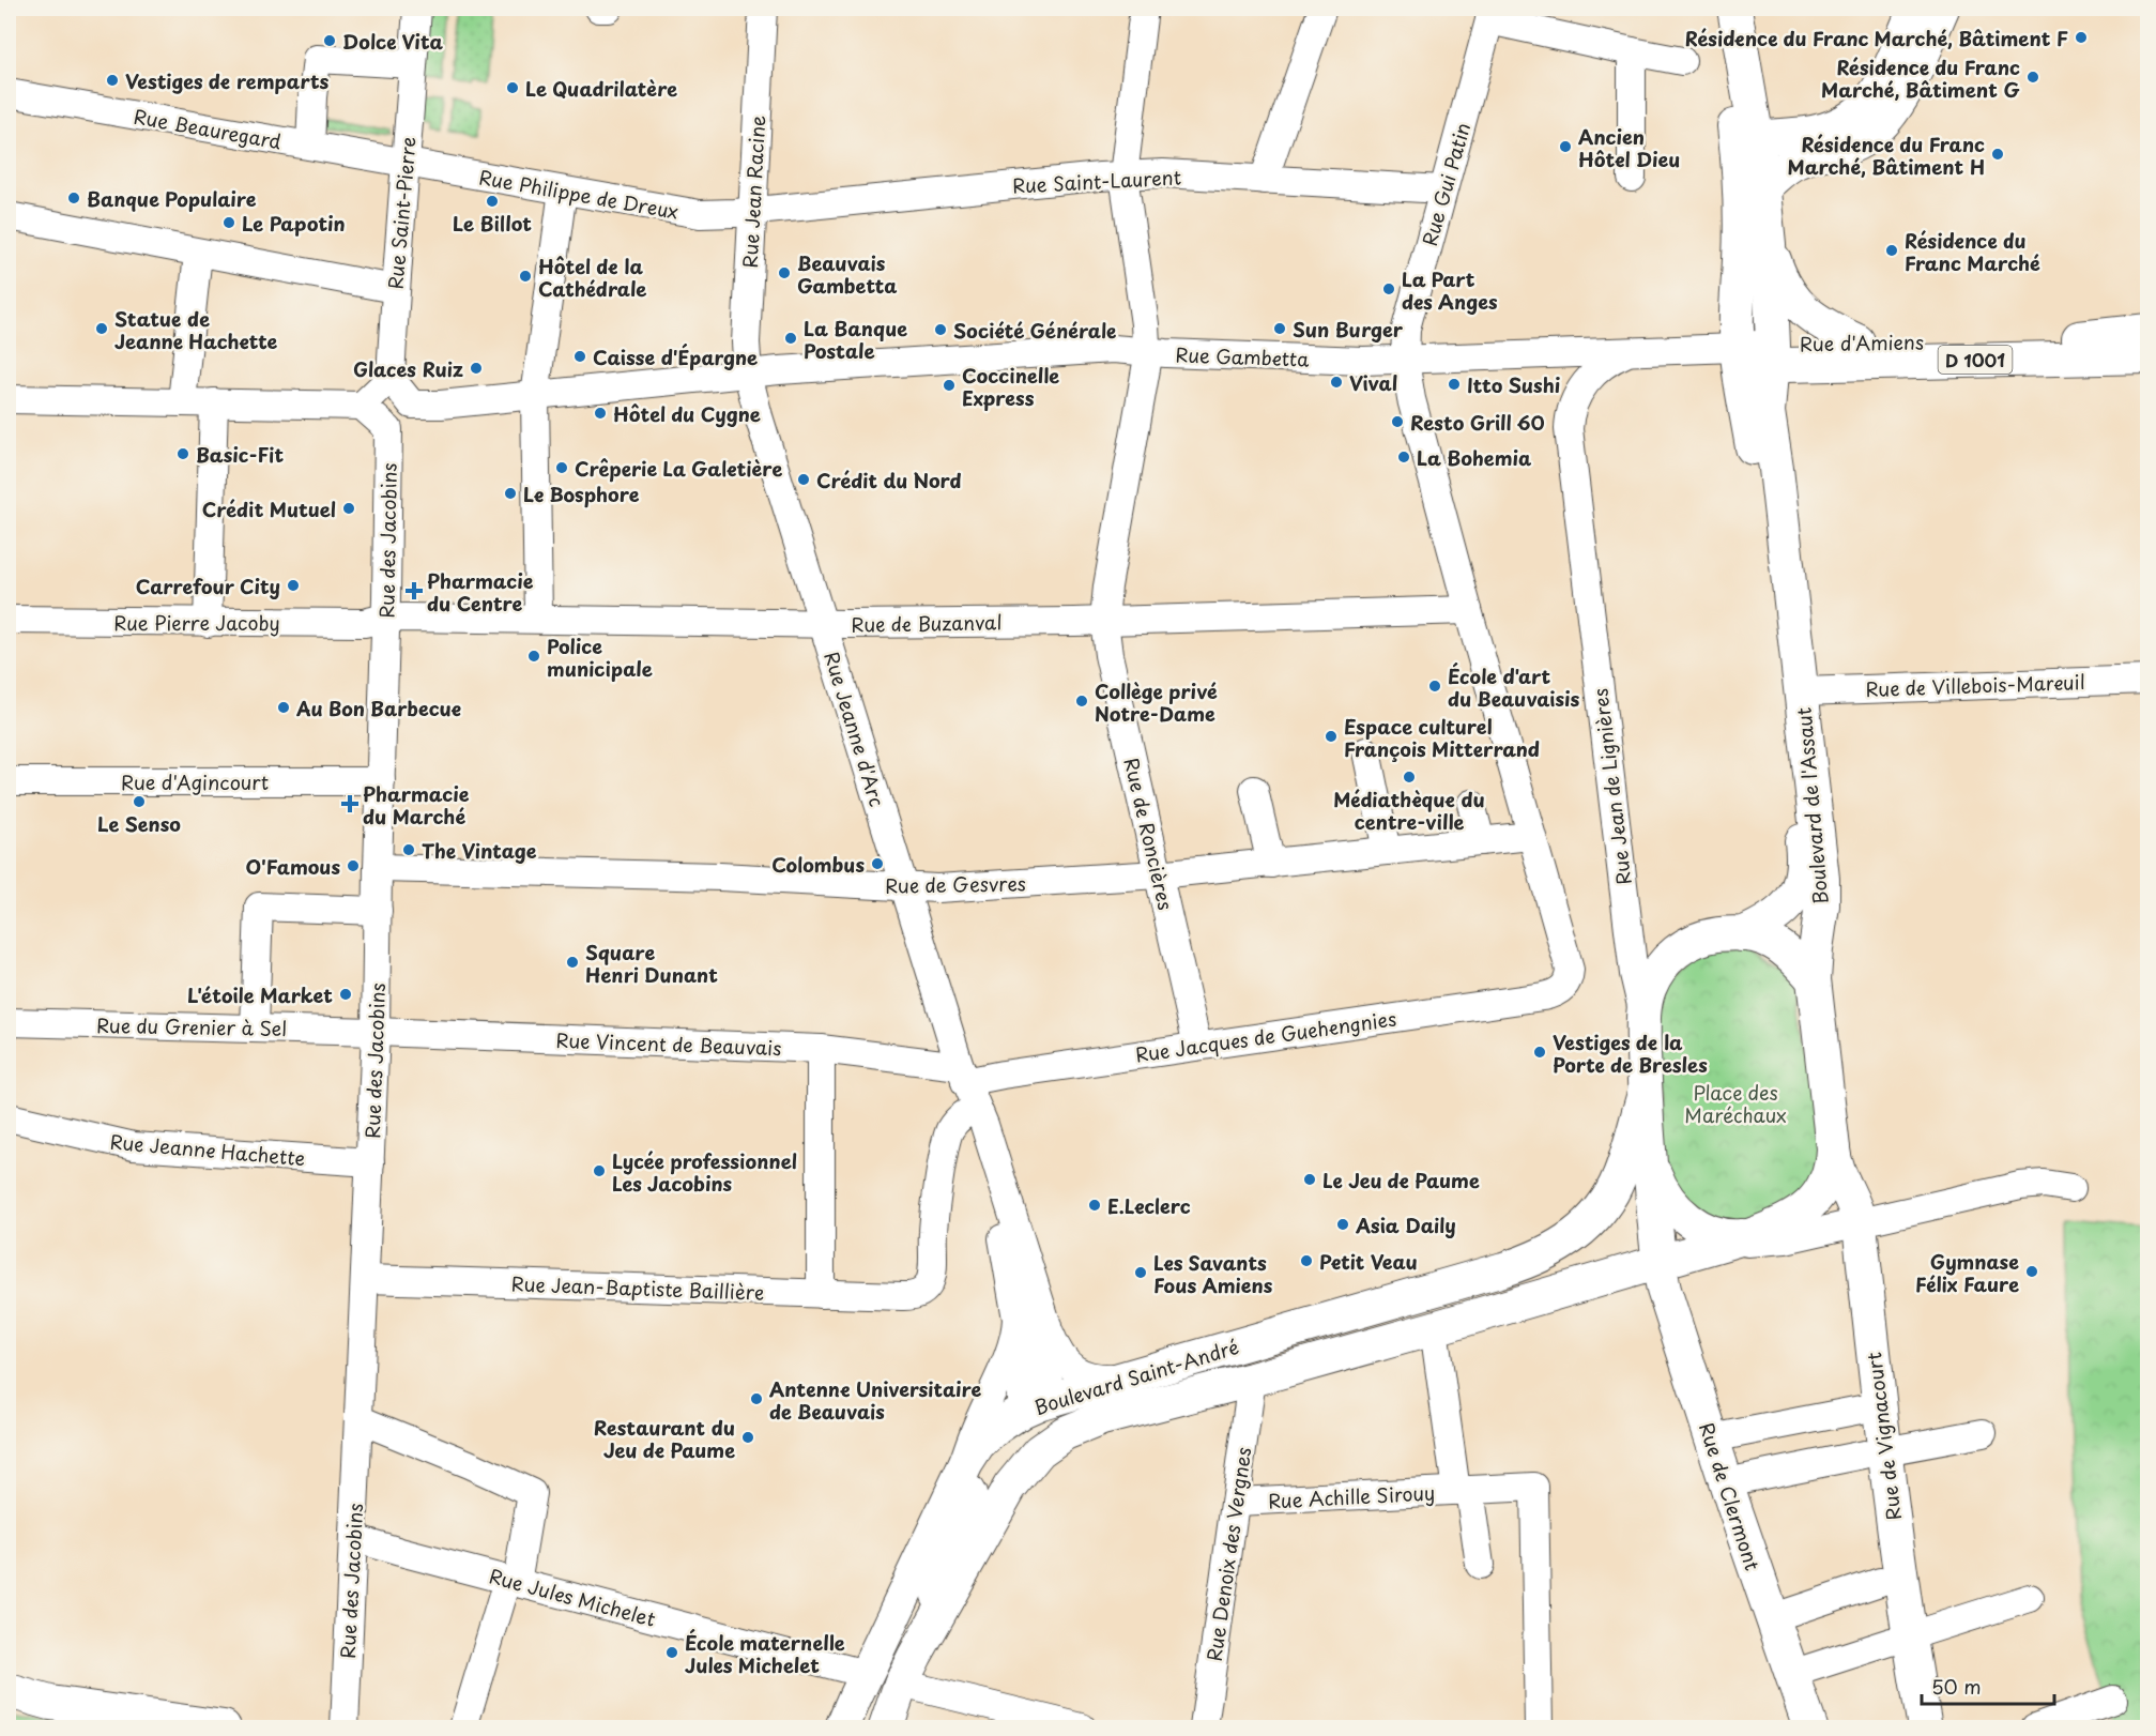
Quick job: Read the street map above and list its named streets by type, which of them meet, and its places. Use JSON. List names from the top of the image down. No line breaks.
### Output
{"streets":{"main road":["Rue d'Amiens","D 1001","Boulevard de l'Assaut","Boulevard Saint-André","Rue de Vignacourt","Rue de Clermont"],"street":["Rue Beauregard","Rue Saint-Laurent","Rue Gui Patin","Rue Jean Racine","Rue Philippe de Dreux","Rue Saint-Pierre","Rue Gambetta","Rue des Jacobins","Rue Pierre Jacoby","Rue de Buzanval","Rue de Villebois-Mareuil","Rue Jeanne d'Arc","Rue d'Agincourt","Rue Jean de Lignières","Rue de Roncières","Rue de Gesvres","Rue du Grenier à Sel","Rue Jacques de Guehengnies","Rue Vincent de Beauvais","Rue Jeanne Hachette","Rue Jean-Baptiste Baillière","Rue Achille Sirouy","Rue Denoix des Vergnes","Rue Jules Michelet"]},"crossings":[["Rue Beauregard","Rue Philippe de Dreux"],["Rue Beauregard","Rue Saint-Pierre"],["Rue Saint-Laurent","Rue Gui Patin"],["Rue Saint-Laurent","Rue Jean Racine"],["Rue Saint-Laurent","Rue Philippe de Dreux"],["Rue Saint-Laurent","Rue de Roncières"],["Rue Gui Patin","Rue Gambetta"],["Rue Gui Patin","Rue de Buzanval"],["Rue Gui Patin","Rue de Gesvres"],["Rue Gui Patin","Rue Jacques de Guehengnies"],["Rue Jean Racine","Rue Philippe de Dreux"],["Rue Jean Racine","Rue Gambetta"],["Rue Jean Racine","Rue Jeanne d'Arc"],["Rue Philippe de Dreux","Rue Saint-Pierre"],["Rue d'Amiens","Rue Gambetta"],["Rue d'Amiens","Boulevard de l'Assaut"],["Rue Gambetta","Rue Jeanne d'Arc"],["Rue Gambetta","Rue Jean de Lignières"],["Rue Gambetta","Boulevard de l'Assaut"],["Rue Gambetta","Rue de Roncières"],["Rue des Jacobins","Rue Pierre Jacoby"],["Rue des Jacobins","Rue de Buzanval"],["Rue des Jacobins","Rue d'Agincourt"],["Rue des Jacobins","Rue de Gesvres"],["Rue des Jacobins","Rue du Grenier à Sel"],["Rue des Jacobins","Rue Vincent de Beauvais"],["Rue des Jacobins","Rue Jeanne Hachette"],["Rue des Jacobins","Rue Jean-Baptiste Baillière"],["Rue des Jacobins","Rue Jules Michelet"],["Rue Pierre Jacoby","Rue de Buzanval"],["Rue de Buzanval","Rue Jeanne d'Arc"],["Rue de Buzanval","Rue de Roncières"],["Rue de Villebois-Mareuil","Boulevard de l'Assaut"],["Rue Jeanne d'Arc","Rue de Gesvres"],["Rue Jeanne d'Arc","Rue Jacques de Guehengnies"],["Rue Jeanne d'Arc","Rue Vincent de Beauvais"],["Rue Jeanne d'Arc","Rue Jean-Baptiste Baillière"],["Rue Jeanne d'Arc","Boulevard Saint-André"],["Boulevard de l'Assaut","Boulevard Saint-André"],["Boulevard de l'Assaut","Rue de Vignacourt"],["Boulevard de l'Assaut","Rue de Clermont"],["Rue de Roncières","Rue de Gesvres"],["Rue de Roncières","Rue Jacques de Guehengnies"],["Rue du Grenier à Sel","Rue Vincent de Beauvais"],["Rue Jacques de Guehengnies","Rue Vincent de Beauvais"],["Boulevard Saint-André","Rue Achille Sirouy"],["Boulevard Saint-André","Rue de Clermont"],["Boulevard Saint-André","Rue Denoix des Vergnes"],["Boulevard Saint-André","Rue Jules Michelet"],["Rue Achille Sirouy","Rue Denoix des Vergnes"]],"parks":["Place des Maréchaux"],"places":{"other":["Résidence du Franc Marché, Bâtiment F","Dolce Vita","Résidence du Franc Marché, Bâtiment G","Vestiges de remparts","Le Quadrilatère","Ancien Hôtel Dieu","Résidence du Franc Marché, Bâtiment H","Banque Populaire","Le Billot","Le Papotin","Résidence du Franc Marché","Beauvais Gambetta","Hôtel de la Cathédrale","La Part des Anges","Statue de Jeanne Hachette","Sun Burger","Société Générale","La Banque Postale","Caisse d'Épargne","Glaces Ruiz","Vival","Itto Sushi","Coccinelle Express","Hôtel du Cygne","Resto Grill 60","Basic-Fit","La Bohemia","Crêperie La Galetière","Crédit du Nord","Le Bosphore","Crédit Mutuel","Carrefour City","Police municipale","École d'art du Beauvaisis","Collège privé Notre-Dame","Au Bon Barbecue","Espace culturel François Mitterrand","Médiathèque du centre-ville","Le Senso","The Vintage","Colombus","O'Famous","Square Henri Dunant","L'étoile Market","Vestiges de la Porte de Bresles","Lycée professionnel Les Jacobins","Le Jeu de Paume","E.Leclerc","Asia Daily","Petit Veau","Gymnase Félix Faure","Les Savants Fous Amiens","Antenne Universitaire de Beauvais","Restaurant du Jeu de Paume","École maternelle Jules Michelet"],"health":["Pharmacie du Centre","Pharmacie du Marché"]},"scale_bar":"50 m"}
